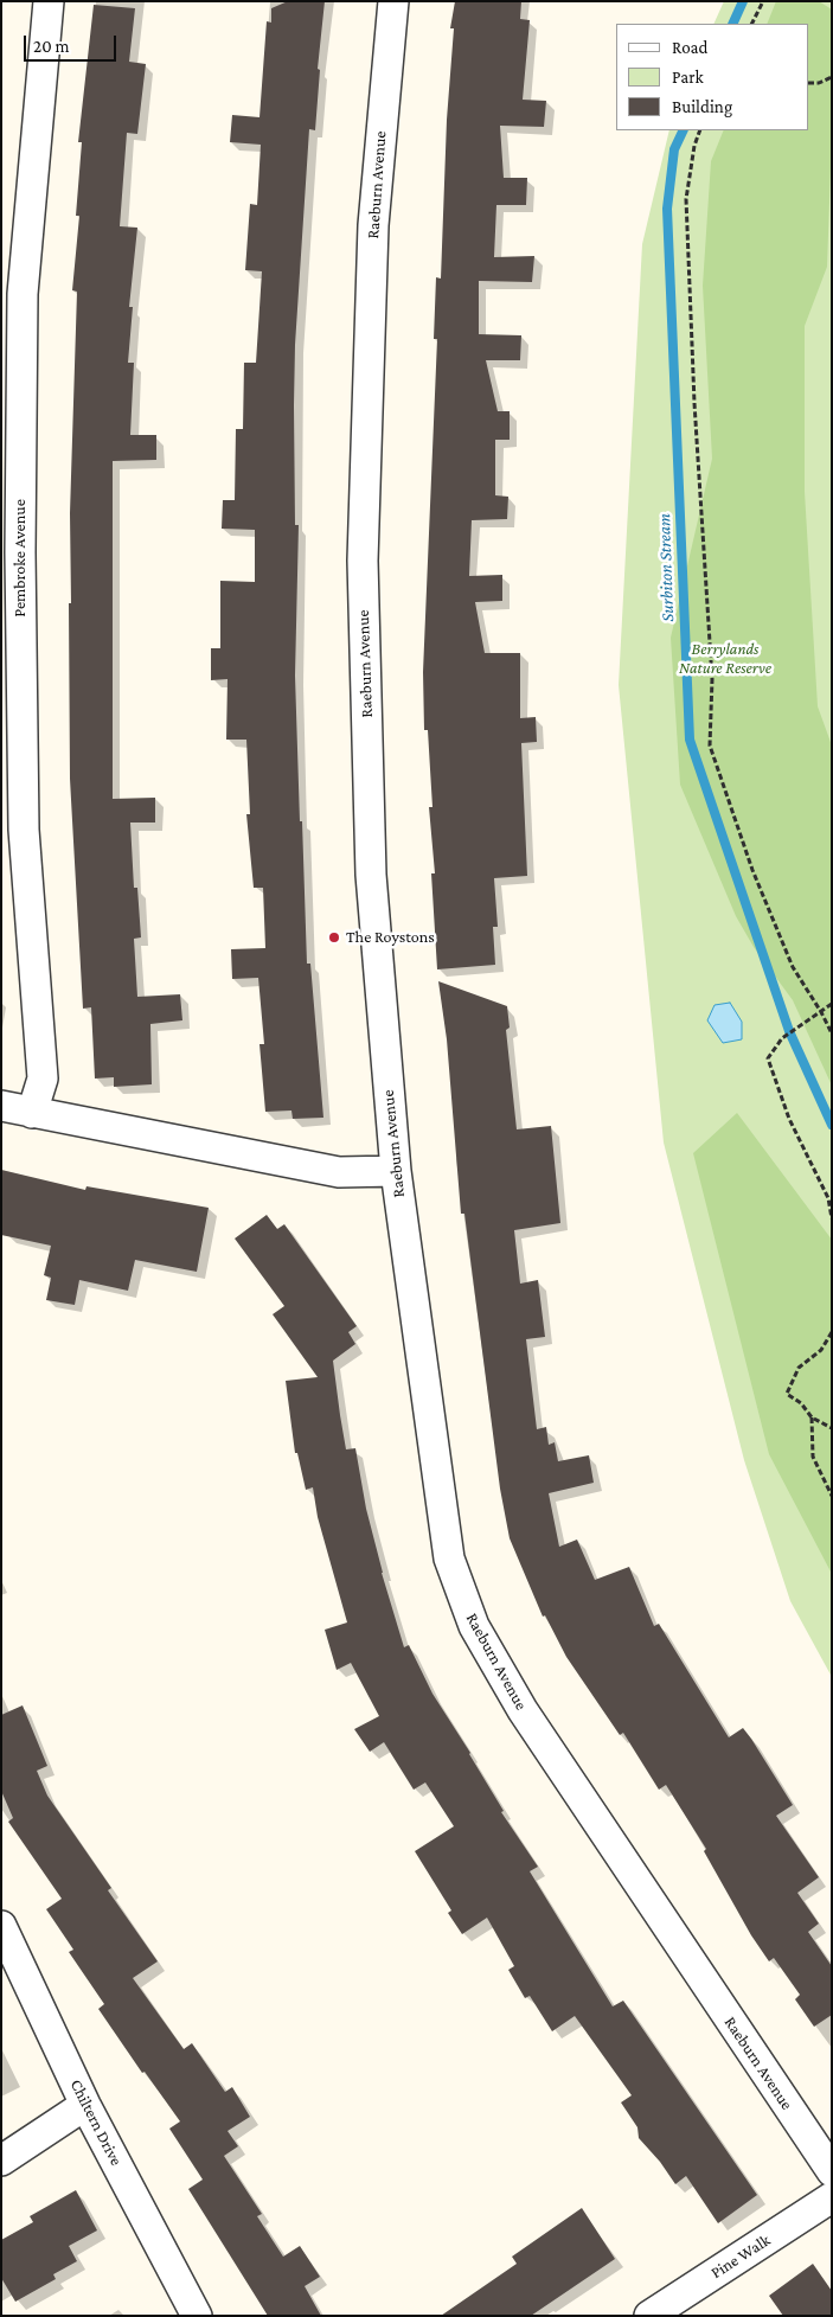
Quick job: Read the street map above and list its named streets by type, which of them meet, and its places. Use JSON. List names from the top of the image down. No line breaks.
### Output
{"streets":{"street":["Raeburn Avenue","Pembroke Avenue","Chiltern Drive","Pine Walk"]},"water":["Surbiton Stream"],"parks":["Berrylands Nature Reserve"],"places":["The Roystons"],"legend":["Road","Park","Building"],"scale_bar":"20 m"}
